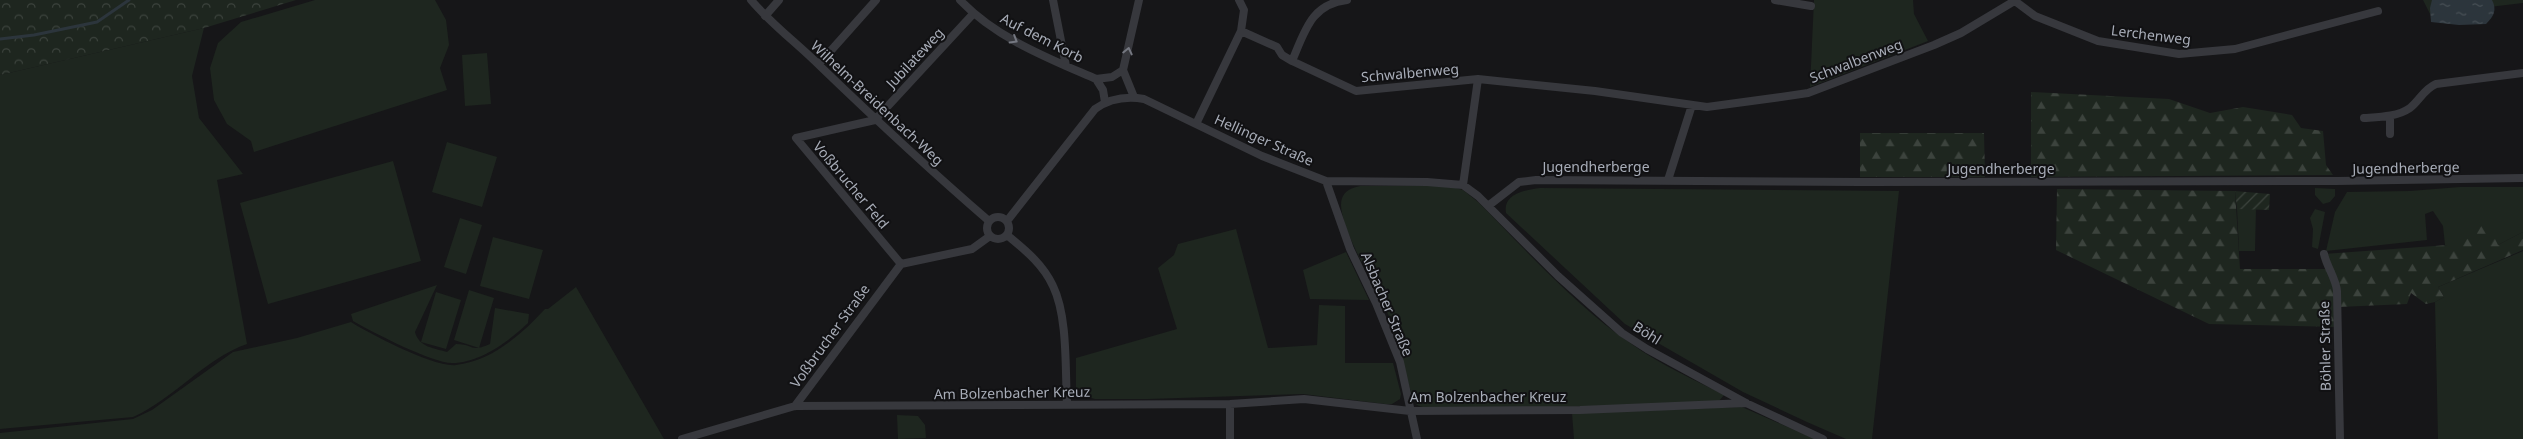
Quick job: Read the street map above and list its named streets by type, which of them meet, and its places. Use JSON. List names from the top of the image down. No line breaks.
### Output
{"streets":{"street":["Lerchenweg","Auf dem Korb","Jubilateweg","Schwalbenweg","Wilhelm-Breidenbach-Weg","Hellinger Straße","Jugendherberge","Voßbrucher Feld","Alsbacher Straße","Böhl","Voßbrucher Straße","Böhler Straße","Am Bolzenbacher Kreuz"]},"crossings":[["Lerchenweg","Schwalbenweg"],["Auf dem Korb","Jubilateweg"],["Jubilateweg","Wilhelm-Breidenbach-Weg"],["Jubilateweg","Voßbrucher Feld"],["Schwalbenweg","Hellinger Straße"],["Wilhelm-Breidenbach-Weg","Voßbrucher Feld"],["Hellinger Straße","Alsbacher Straße"],["Jugendherberge","Böhl"],["Voßbrucher Feld","Voßbrucher Straße"],["Alsbacher Straße","Am Bolzenbacher Kreuz"],["Böhl","Am Bolzenbacher Kreuz"],["Voßbrucher Straße","Am Bolzenbacher Kreuz"]],"one_way":["Auf dem Korb"]}
